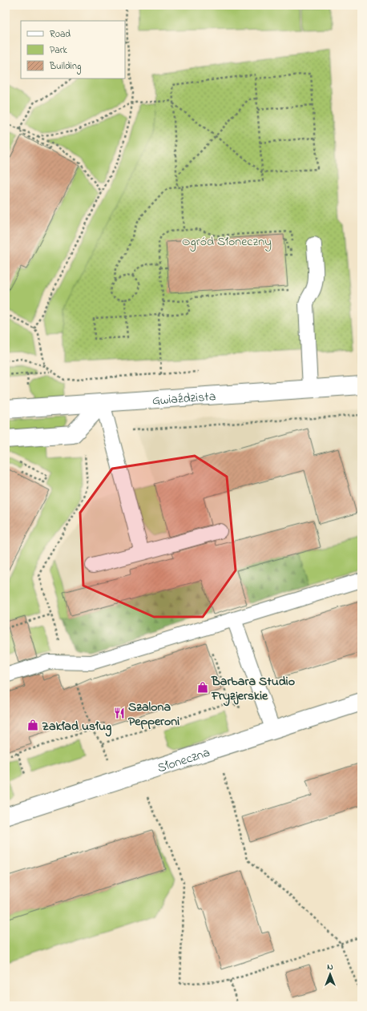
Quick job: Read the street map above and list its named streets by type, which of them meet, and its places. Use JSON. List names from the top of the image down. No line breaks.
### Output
{"streets":{"street":["Gwiaździsta","Słoneczna"]},"parks":["Ogród Słoneczny"],"places":{"shop":["Barbara Studio Fryzjerskie","Zakład usług"],"restaurant":["Szalona Pepperoni"]},"legend":["Road","Park","Building"],"north":"top"}
